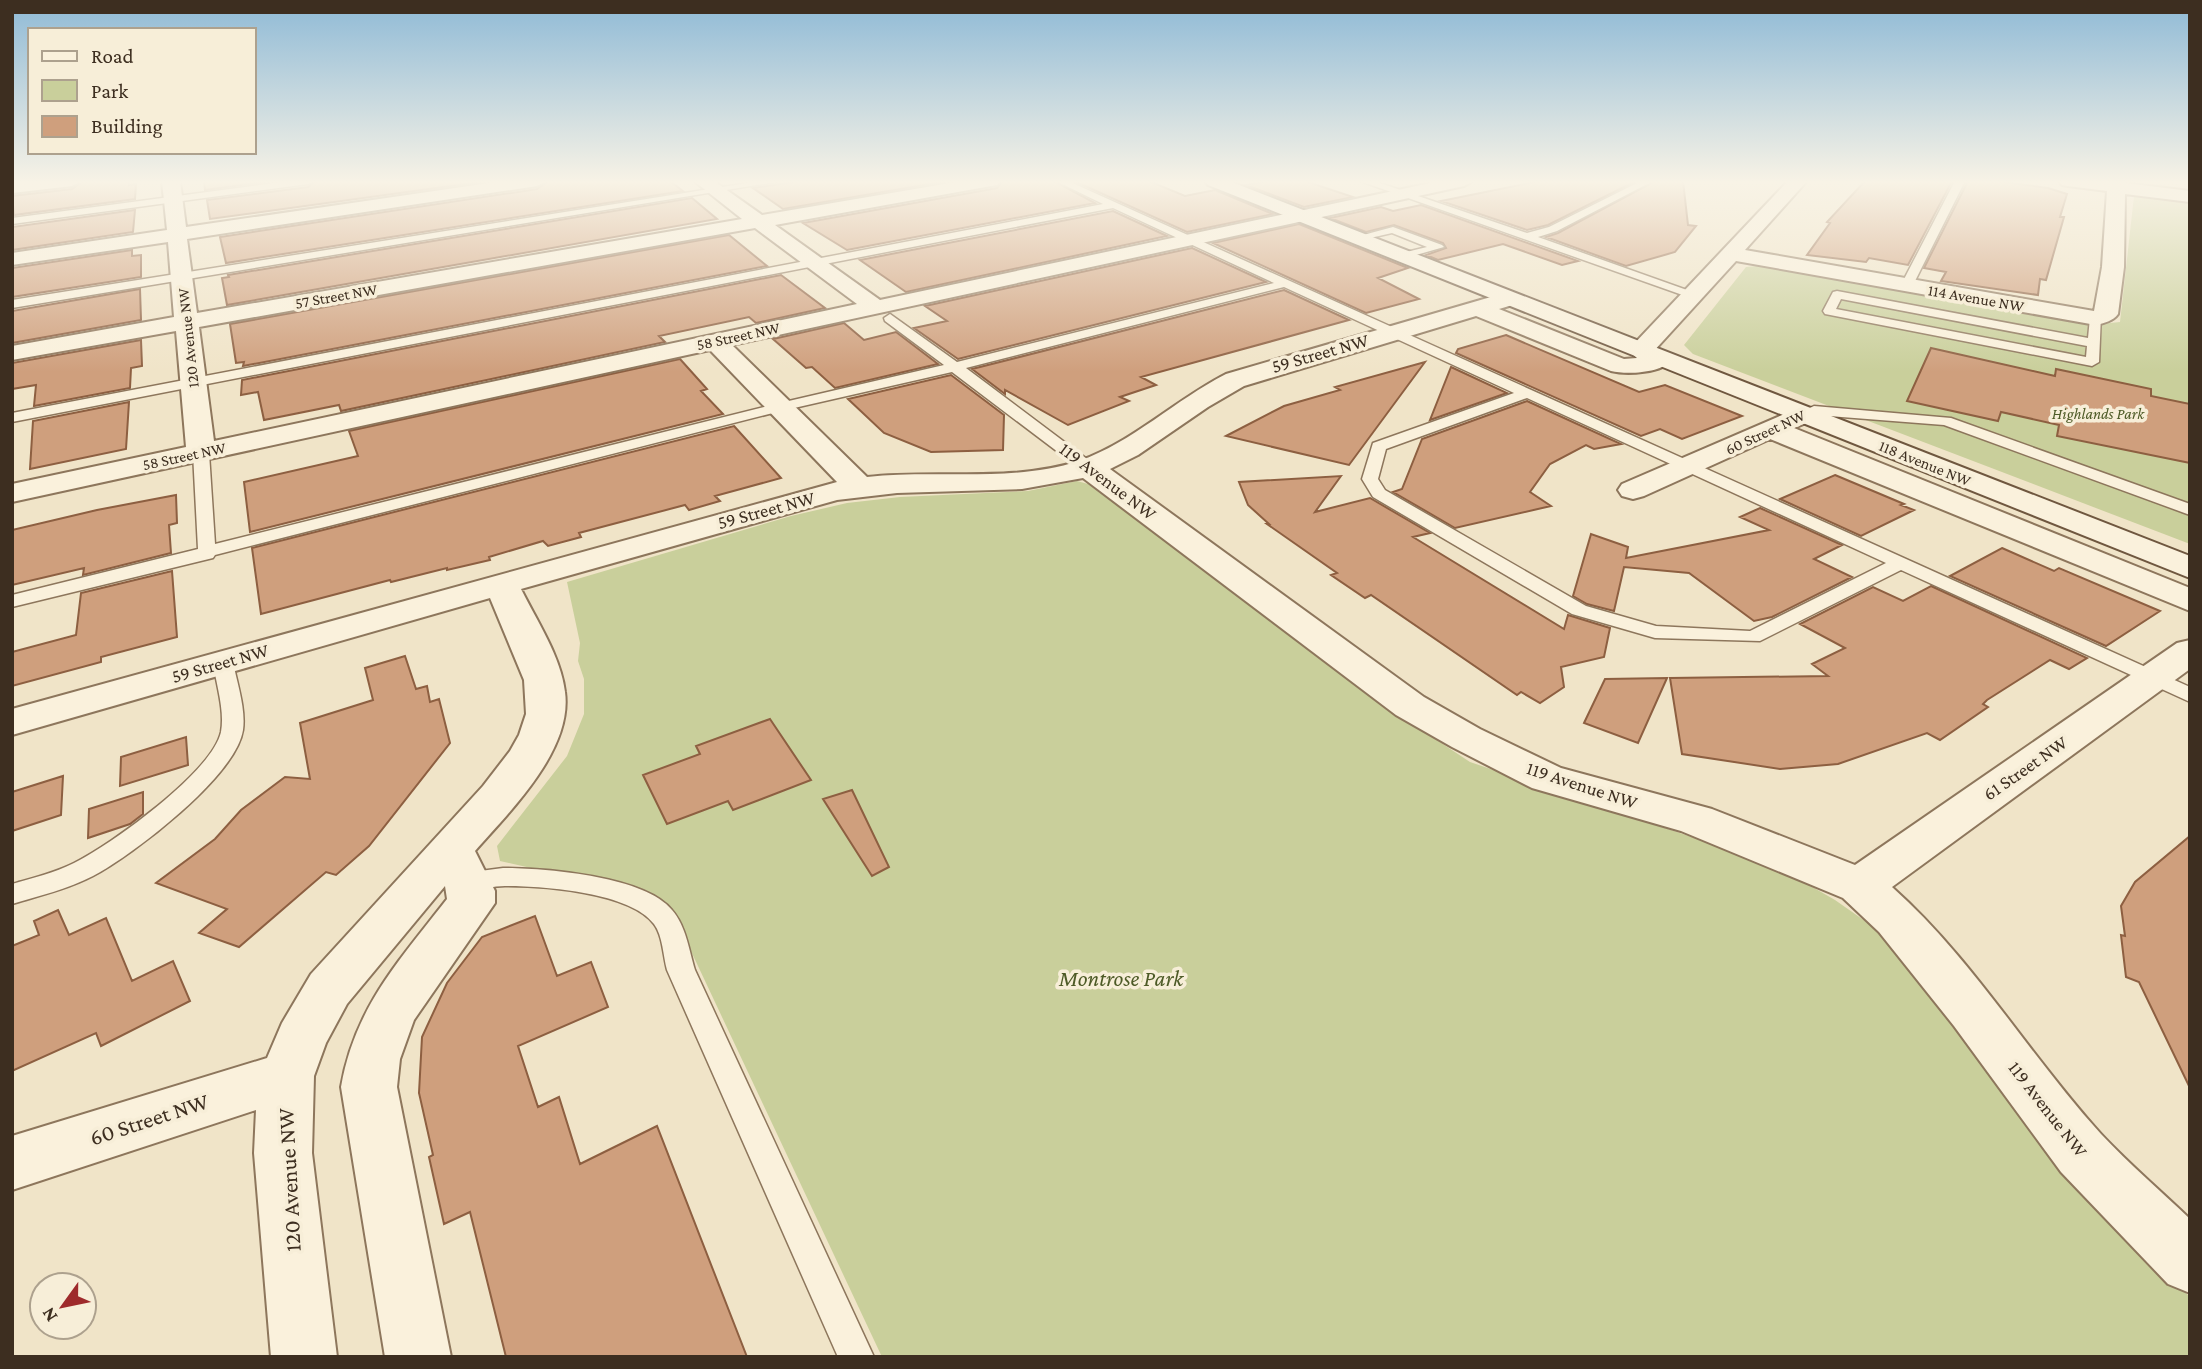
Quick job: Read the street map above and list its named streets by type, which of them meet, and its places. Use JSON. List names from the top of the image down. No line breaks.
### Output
{"streets":{"street":["57 Street NW","114 Avenue NW","58 Street NW","120 Avenue NW","59 Street NW","60 Street NW","118 Avenue NW","119 Avenue NW","61 Street NW"]},"crossings":[["57 Street NW","120 Avenue NW"],["58 Street NW","120 Avenue NW"],["58 Street NW","119 Avenue NW"],["120 Avenue NW","59 Street NW"],["120 Avenue NW","60 Street NW"],["59 Street NW","118 Avenue NW"],["59 Street NW","119 Avenue NW"],["60 Street NW","118 Avenue NW"],["119 Avenue NW","61 Street NW"]],"parks":["Highlands Park","Montrose Park"],"legend":["Road","Park","Building"],"north":"bottom left"}
